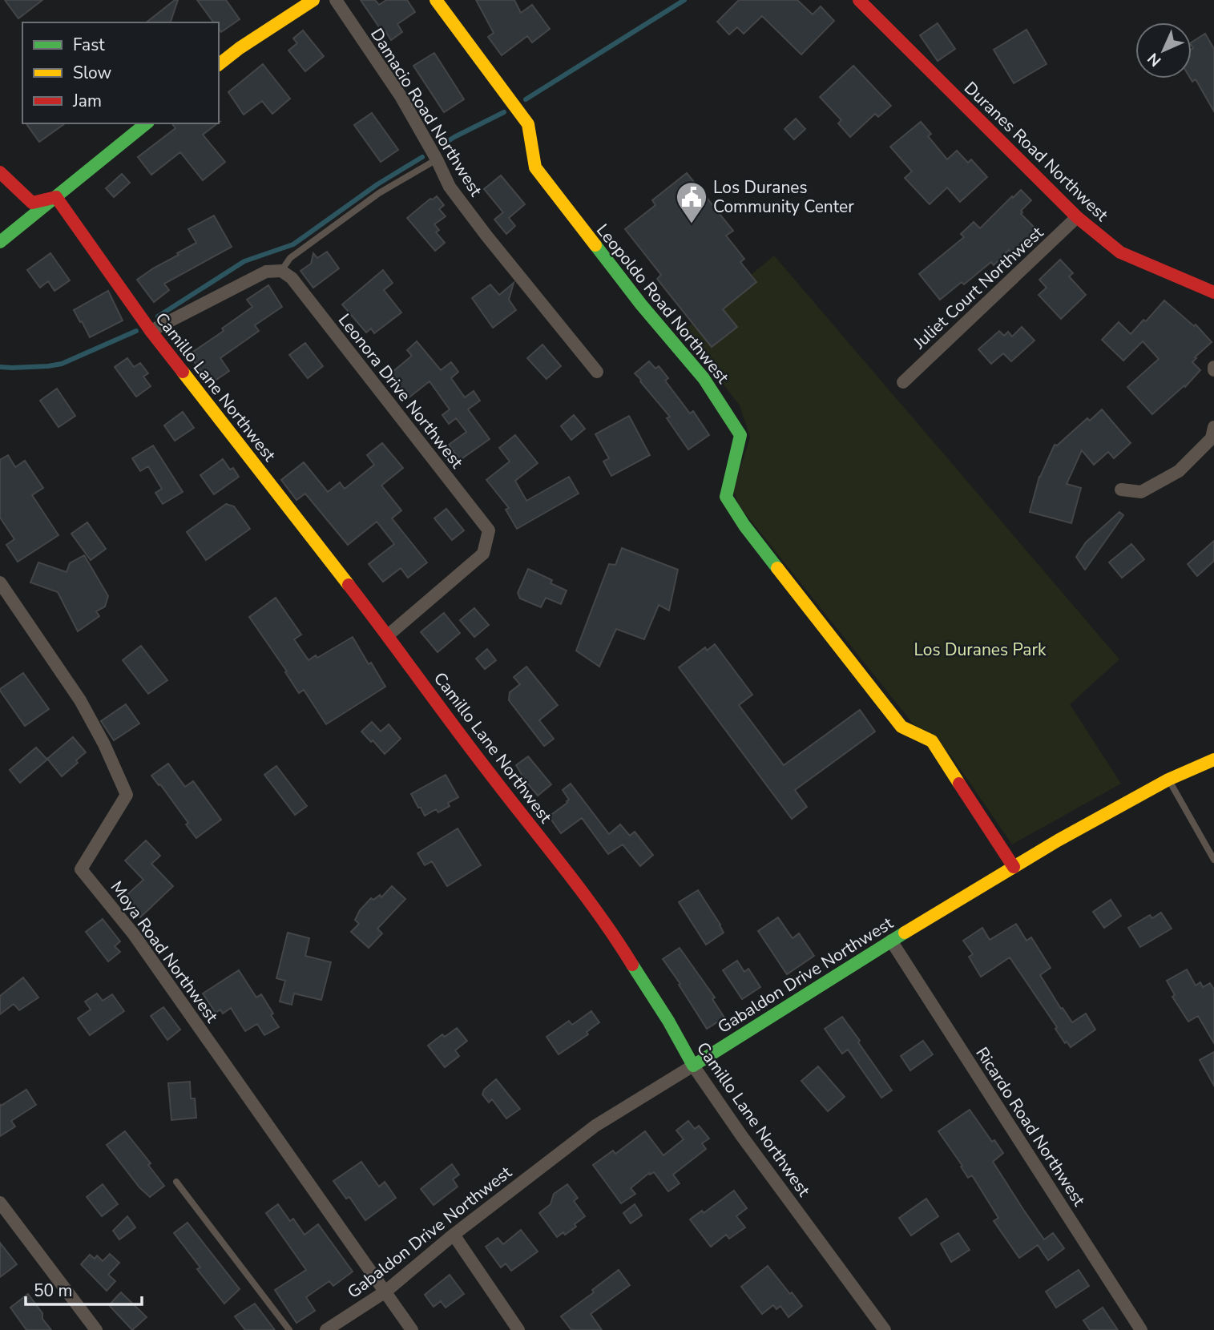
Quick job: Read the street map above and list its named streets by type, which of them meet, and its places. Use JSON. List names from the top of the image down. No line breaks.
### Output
{"streets":{"street":["Damacio Road Northwest","Duranes Road Northwest","Juliet Court Northwest","Leopoldo Road Northwest","Camillo Lane Northwest","Leonora Drive Northwest","Moya Road Northwest","Gabaldon Drive Northwest","Ricardo Road Northwest"]},"crossings":[["Duranes Road Northwest","Juliet Court Northwest"],["Leopoldo Road Northwest","Gabaldon Drive Northwest"],["Camillo Lane Northwest","Leonora Drive Northwest"],["Camillo Lane Northwest","Gabaldon Drive Northwest"],["Moya Road Northwest","Gabaldon Drive Northwest"],["Gabaldon Drive Northwest","Ricardo Road Northwest"]],"parks":["Los Duranes Park"],"places":{"public building":["Los Duranes Community Center"]},"legend":["Fast","Slow","Jam"],"scale_bar":"50 m","north":"bottom left"}
